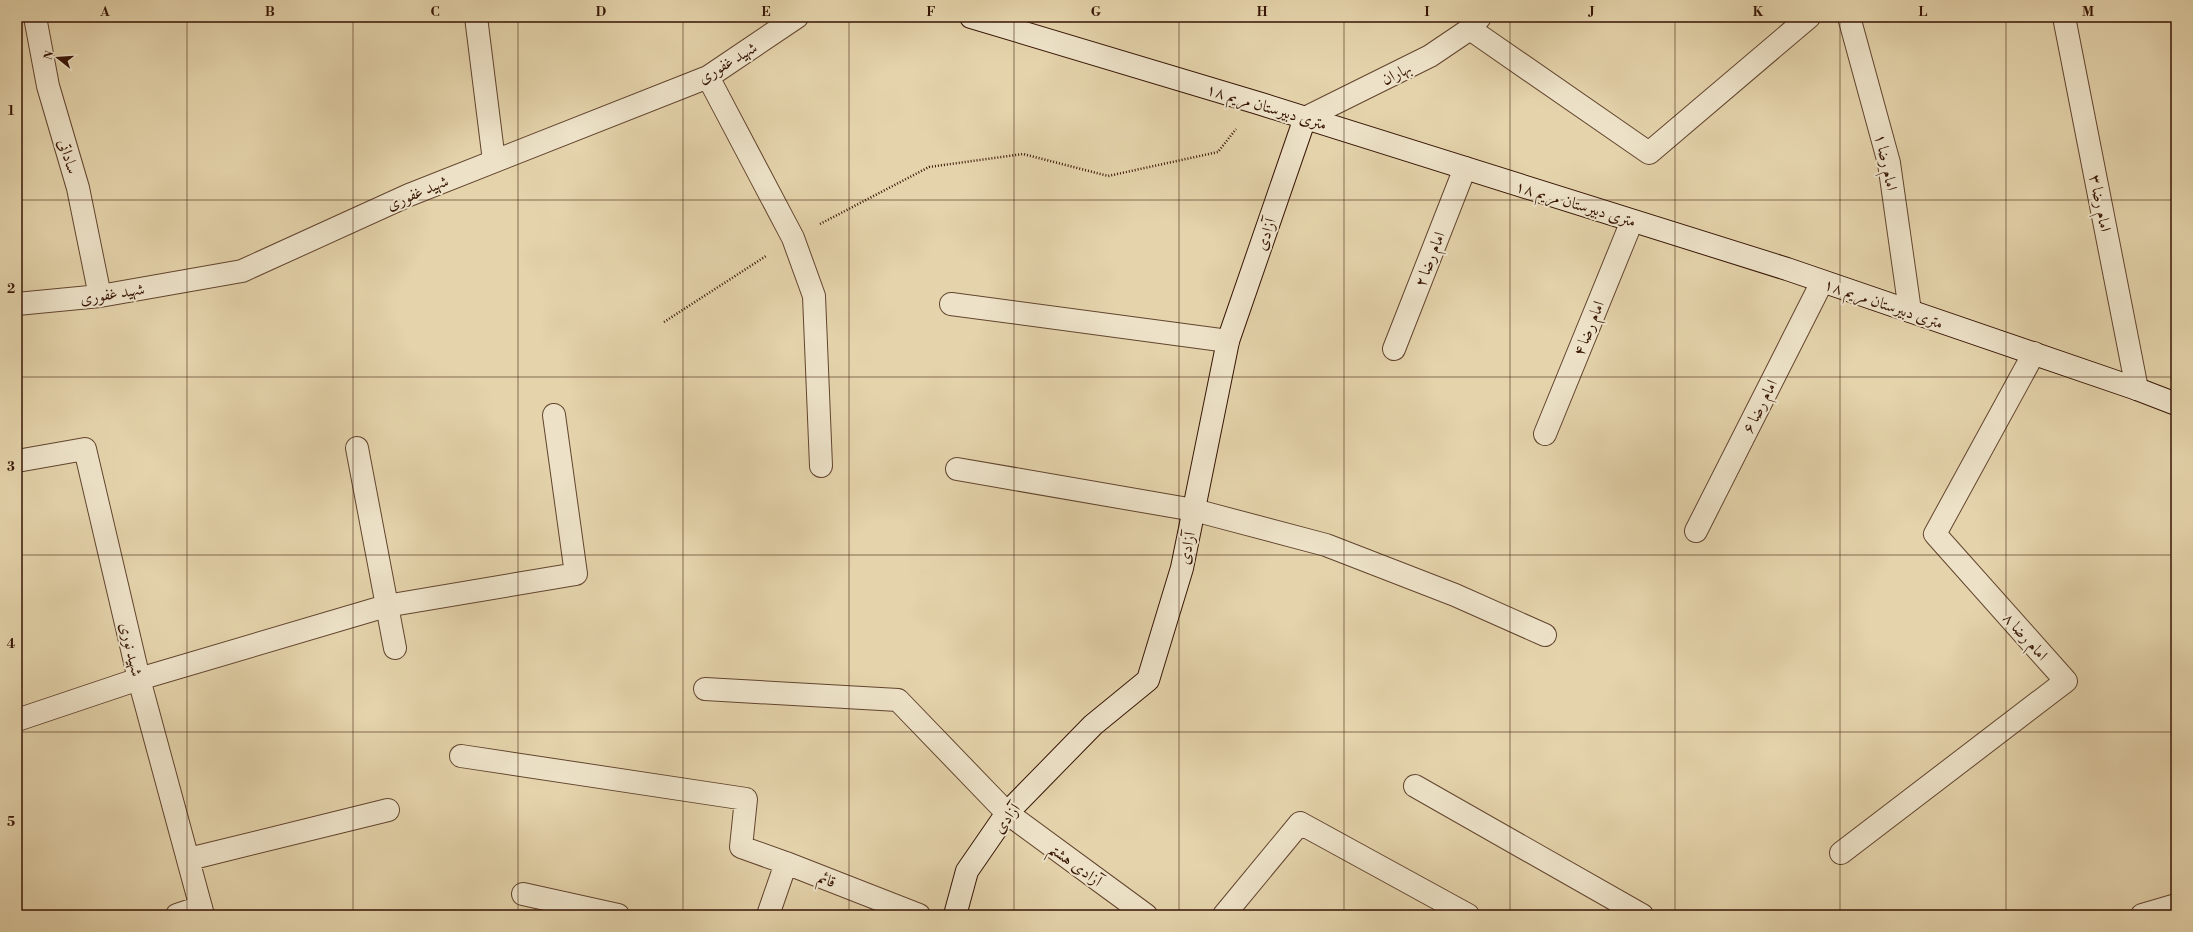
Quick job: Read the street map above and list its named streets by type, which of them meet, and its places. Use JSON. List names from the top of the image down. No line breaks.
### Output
{"streets":{"street":["شهید غفوری","بهاران","۱۸ متری دبیرستان مریم","ساداتی","امام رضا ۱","امام رضا ۳","آزادی","امام رضا ۲","امام رضا ۴","امام رضا ۶","امام رضا ۸","شهید نوری","آزادی هشتم","قائم"]},"crossings":[["شهید غفوری","ساداتی"],["بهاران","۱۸ متری دبیرستان مریم"],["بهاران","آزادی"],["۱۸ متری دبیرستان مریم","امام رضا ۱"],["۱۸ متری دبیرستان مریم","امام رضا ۳"],["۱۸ متری دبیرستان مریم","آزادی"],["۱۸ متری دبیرستان مریم","امام رضا ۲"],["۱۸ متری دبیرستان مریم","امام رضا ۴"],["۱۸ متری دبیرستان مریم","امام رضا ۶"],["۱۸ متری دبیرستان مریم","امام رضا ۸"],["آزادی","آزادی هشتم"]],"north":"left","grid":{"columns":["A","B","C","D","E","F","G","H","I","J","K","L","M"],"rows":["1","2","3","4","5"]}}
